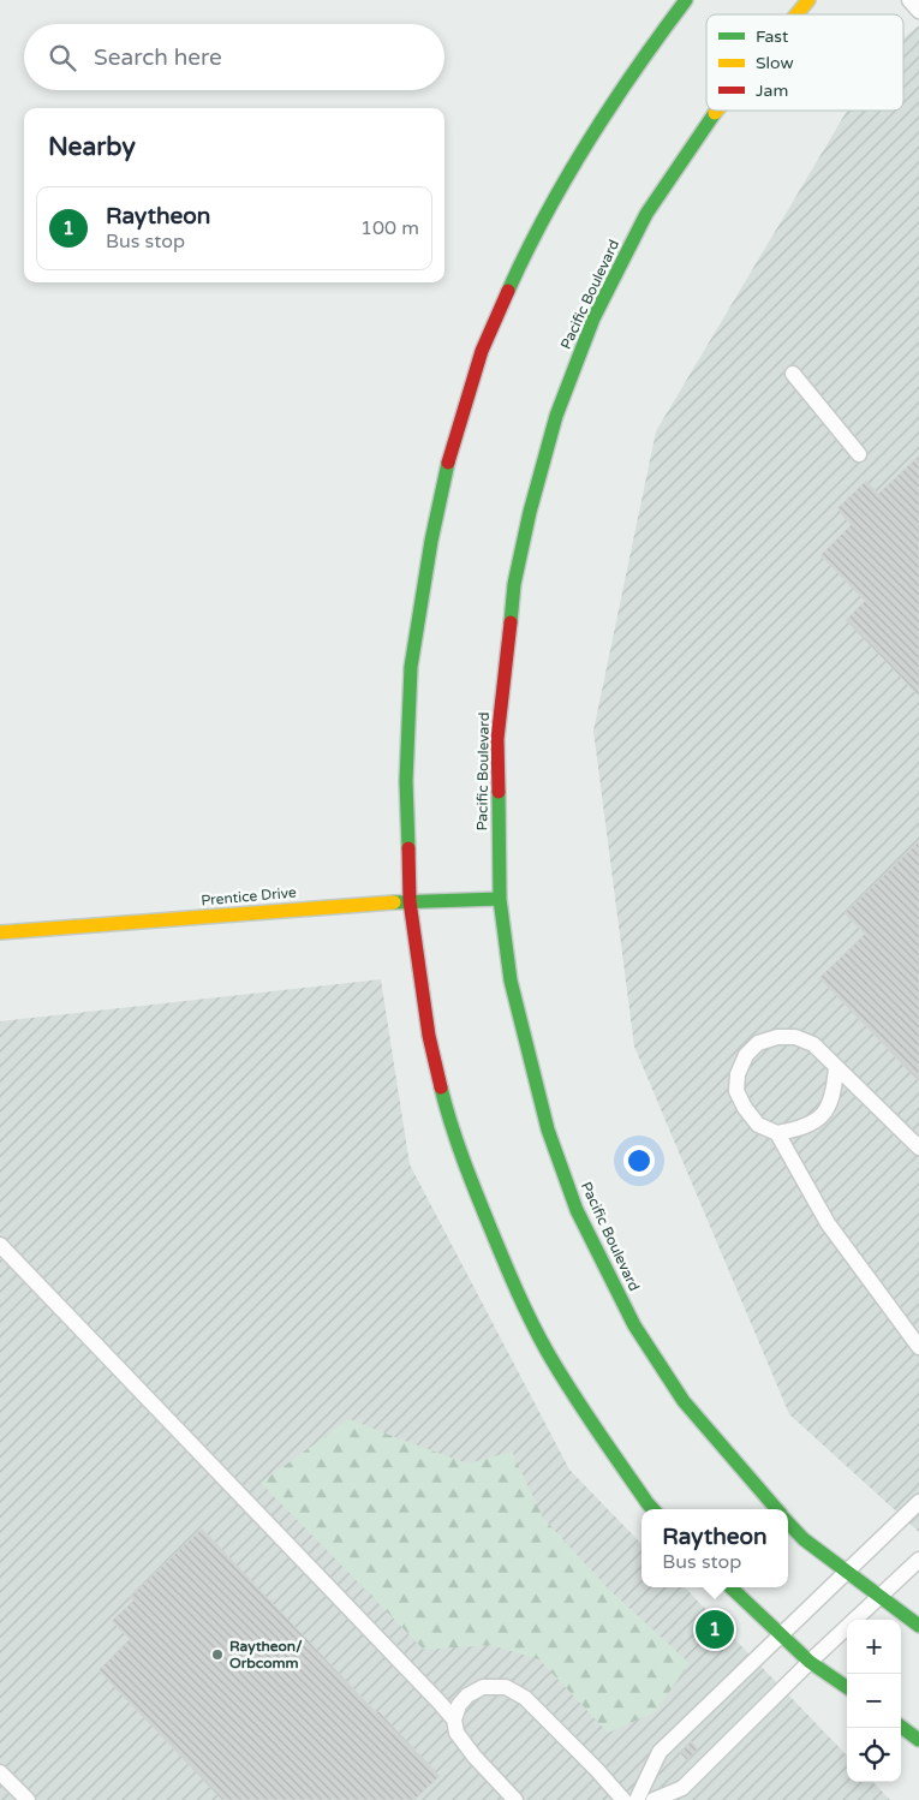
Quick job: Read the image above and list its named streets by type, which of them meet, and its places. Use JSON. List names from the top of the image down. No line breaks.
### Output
{"streets":{"main road":["Pacific Boulevard","Prentice Drive"]},"crossings":[["Pacific Boulevard","Prentice Drive"]],"places":["Raytheon/ Orbcomm"],"legend":["Fast","Slow","Jam"],"page":{"search":"Search here","heading":"Nearby","list":[{"mark":"1","name":"Raytheon","note":"Bus stop","value":"100 m"}],"popup":["Raytheon","Bus stop"],"pins":"1","map_buttons":["+","−"]}}
